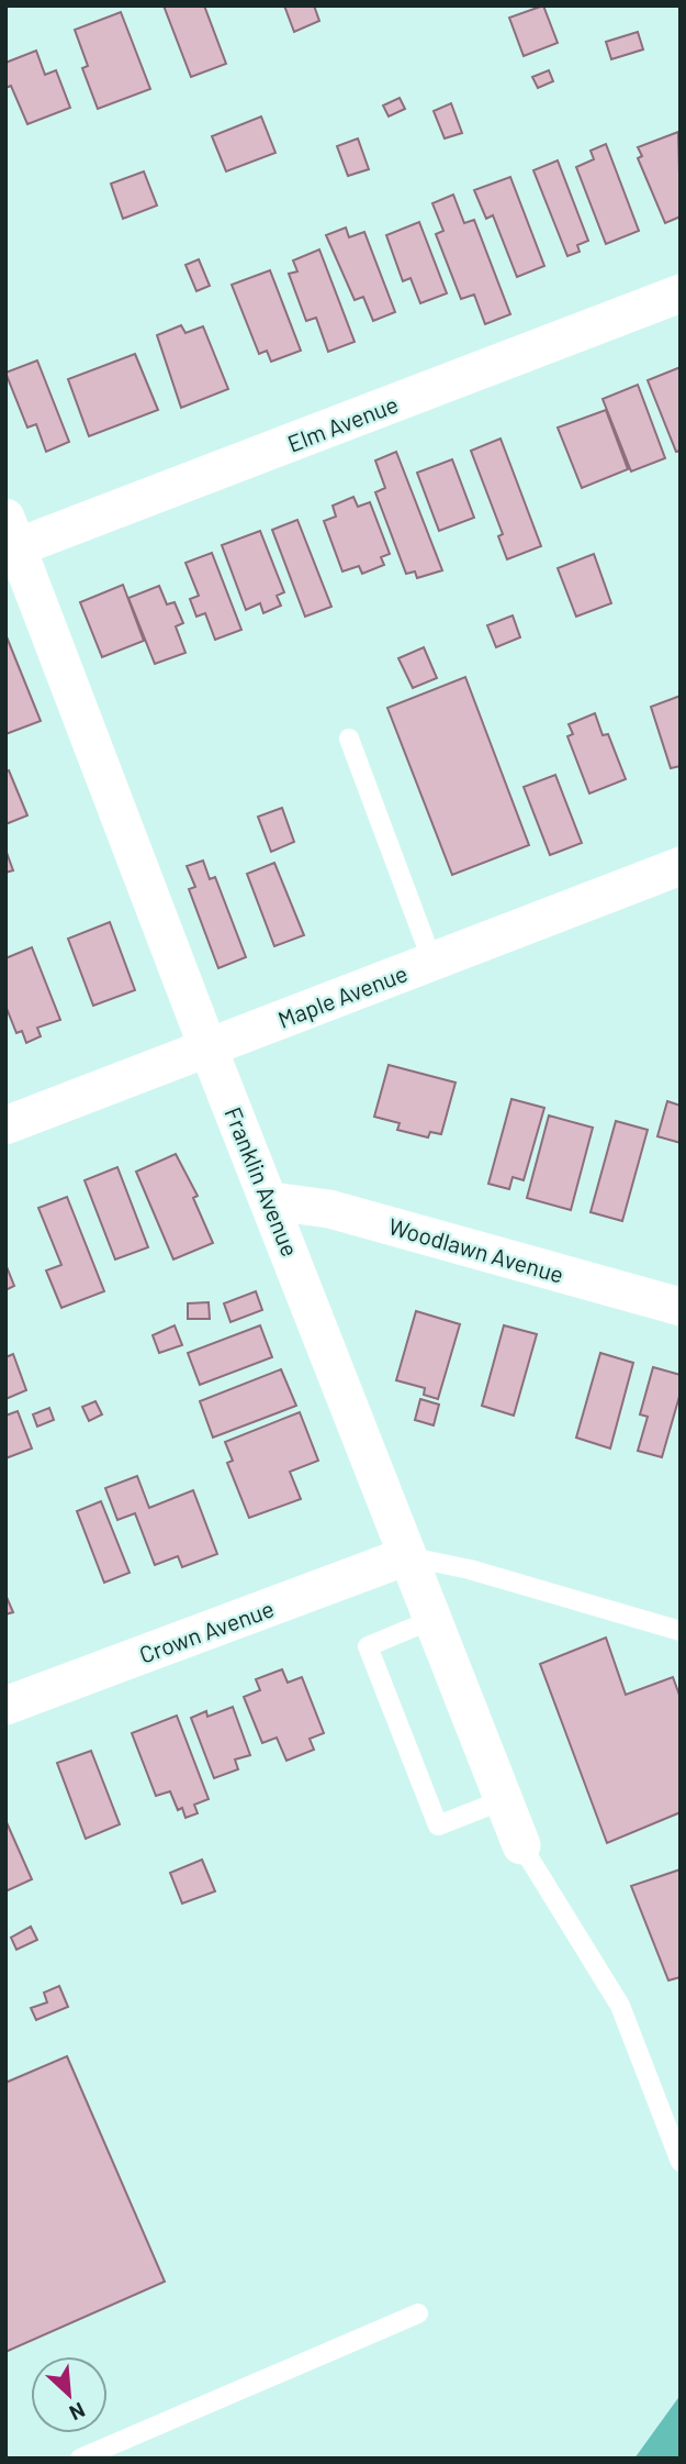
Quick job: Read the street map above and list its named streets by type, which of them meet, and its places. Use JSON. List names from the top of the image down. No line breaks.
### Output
{"streets":{"street":["Elm Avenue","Maple Avenue","Franklin Avenue","Woodlawn Avenue","Crown Avenue"]},"crossings":[["Elm Avenue","Franklin Avenue"],["Maple Avenue","Franklin Avenue"],["Franklin Avenue","Woodlawn Avenue"],["Franklin Avenue","Crown Avenue"]],"north":"bottom right"}
